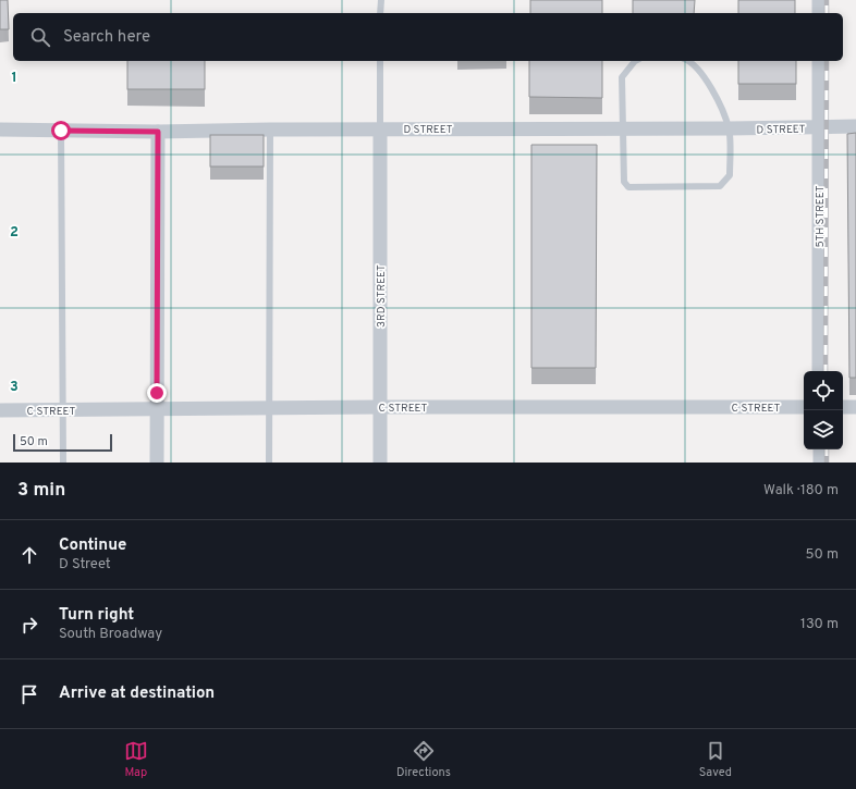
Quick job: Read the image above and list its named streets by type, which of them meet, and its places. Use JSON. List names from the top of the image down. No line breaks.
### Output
{"streets":{"street":["D STREET","5TH STREET","3RD STREET","C STREET"]},"crossings":[["D STREET","5TH STREET"],["D STREET","3RD STREET"],["3RD STREET","C STREET"]],"scale_bar":"50 m","page":{"search":"Search here","scale":"50 m","heading":["3 min","Walk · 180 m"],"list":[["Continue","D Street","50 m"],["Turn right","South Broadway","130 m"],"Arrive at destination"],"nav":["Map","Directions","Saved"]},"grid":{"rows":["1","2","3"]}}
